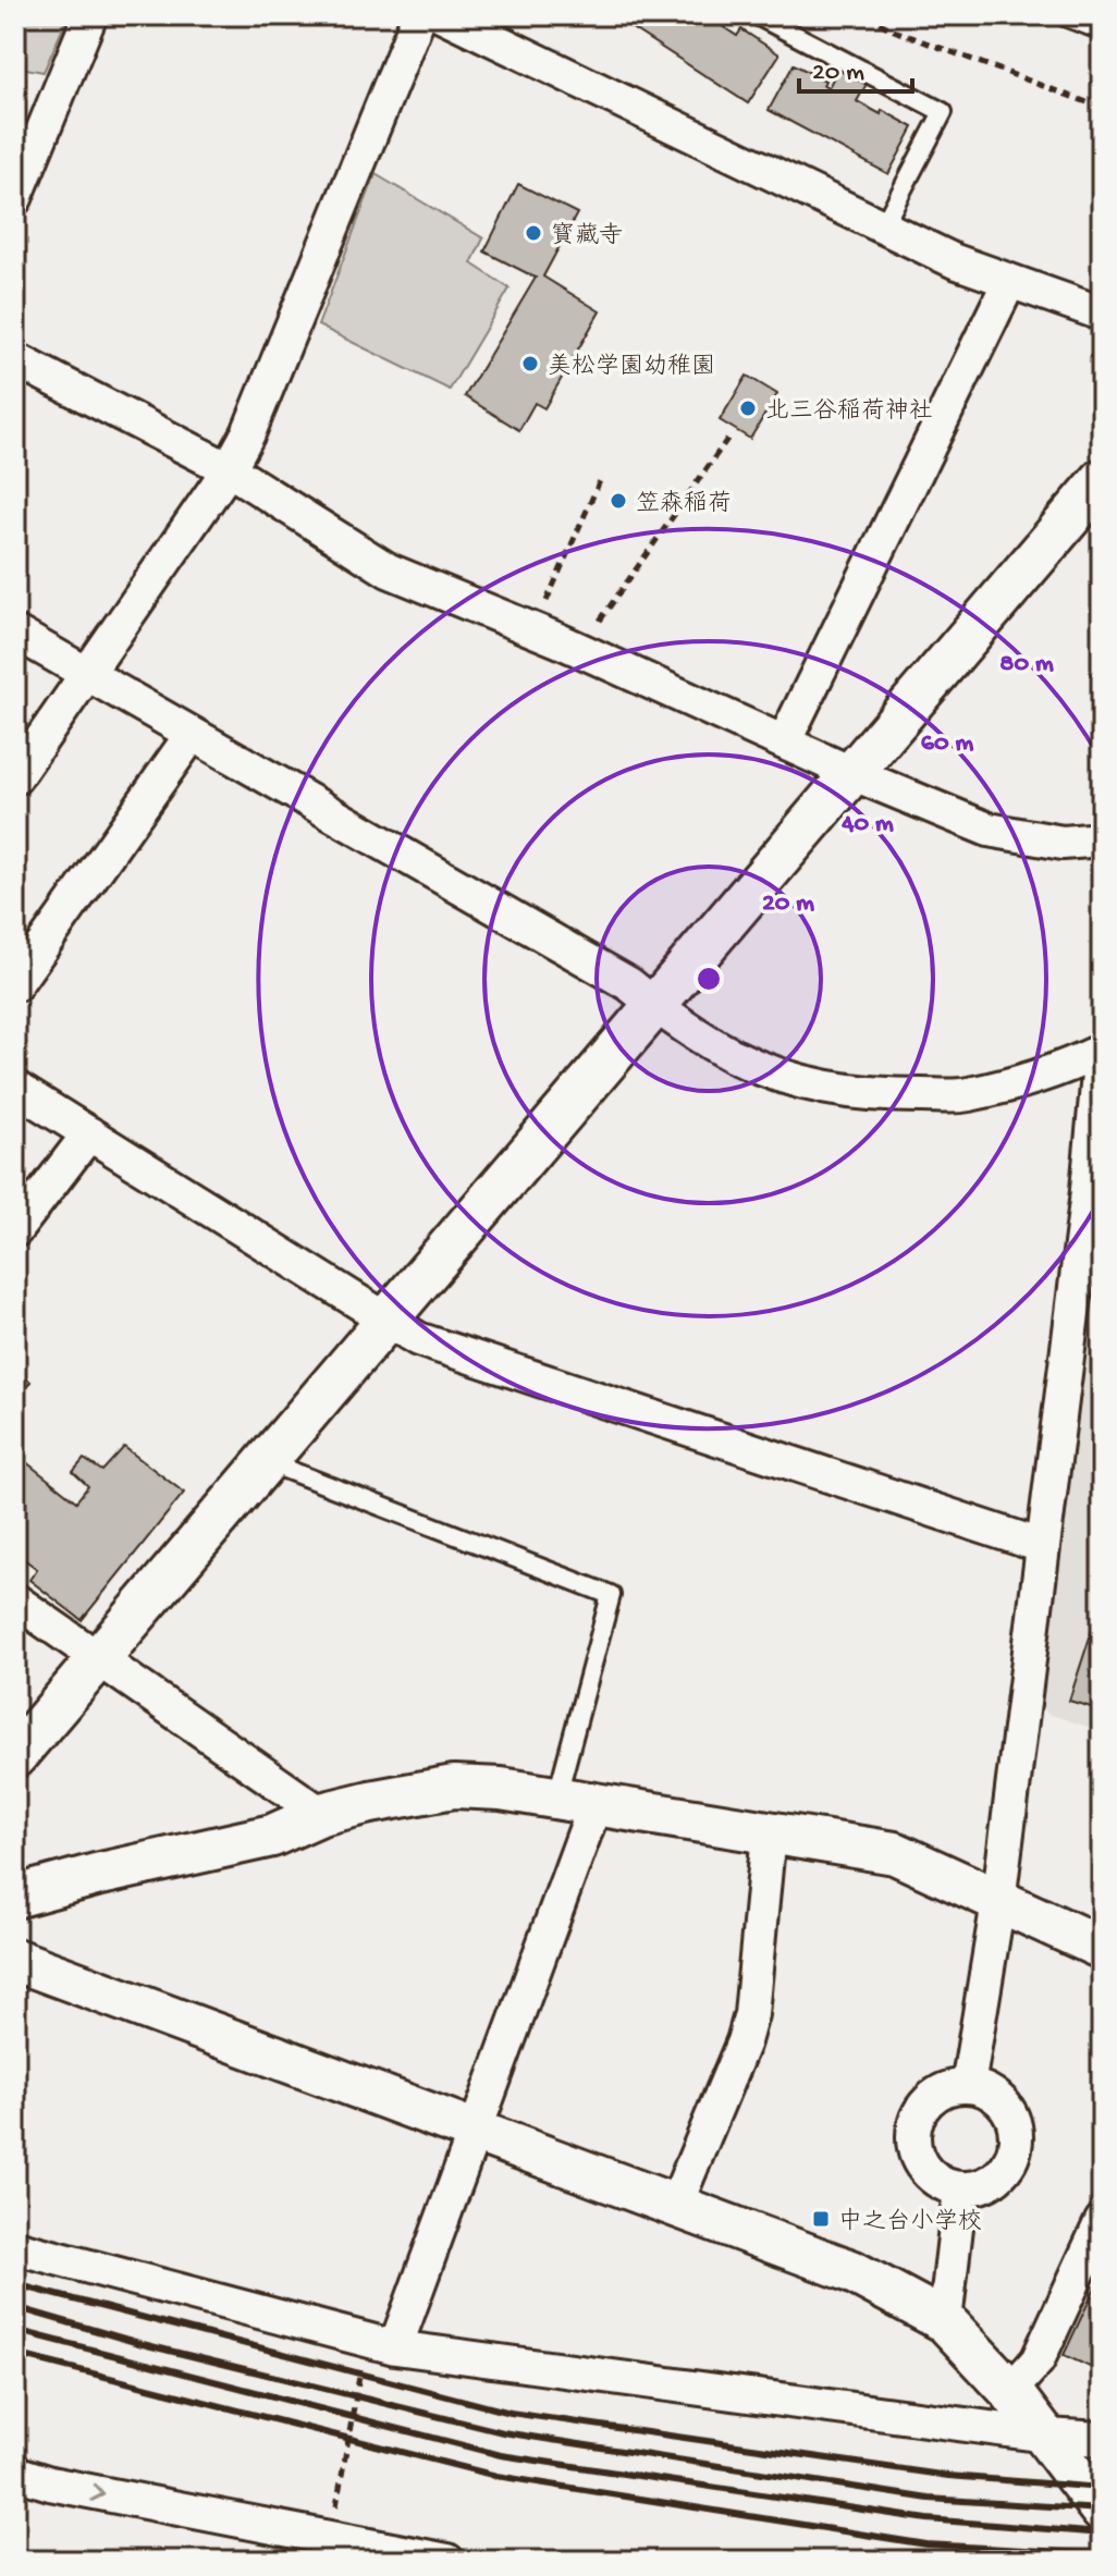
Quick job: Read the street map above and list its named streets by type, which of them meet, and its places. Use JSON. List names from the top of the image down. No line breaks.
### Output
{"places":{"other":["寳藏寺","美松学園幼稚園","北三谷稲荷神社","笠森稲荷"],"transit":["中之台小学校"]},"scale_bar":"20 m","rings":["80 m","60 m","40 m","20 m"]}
